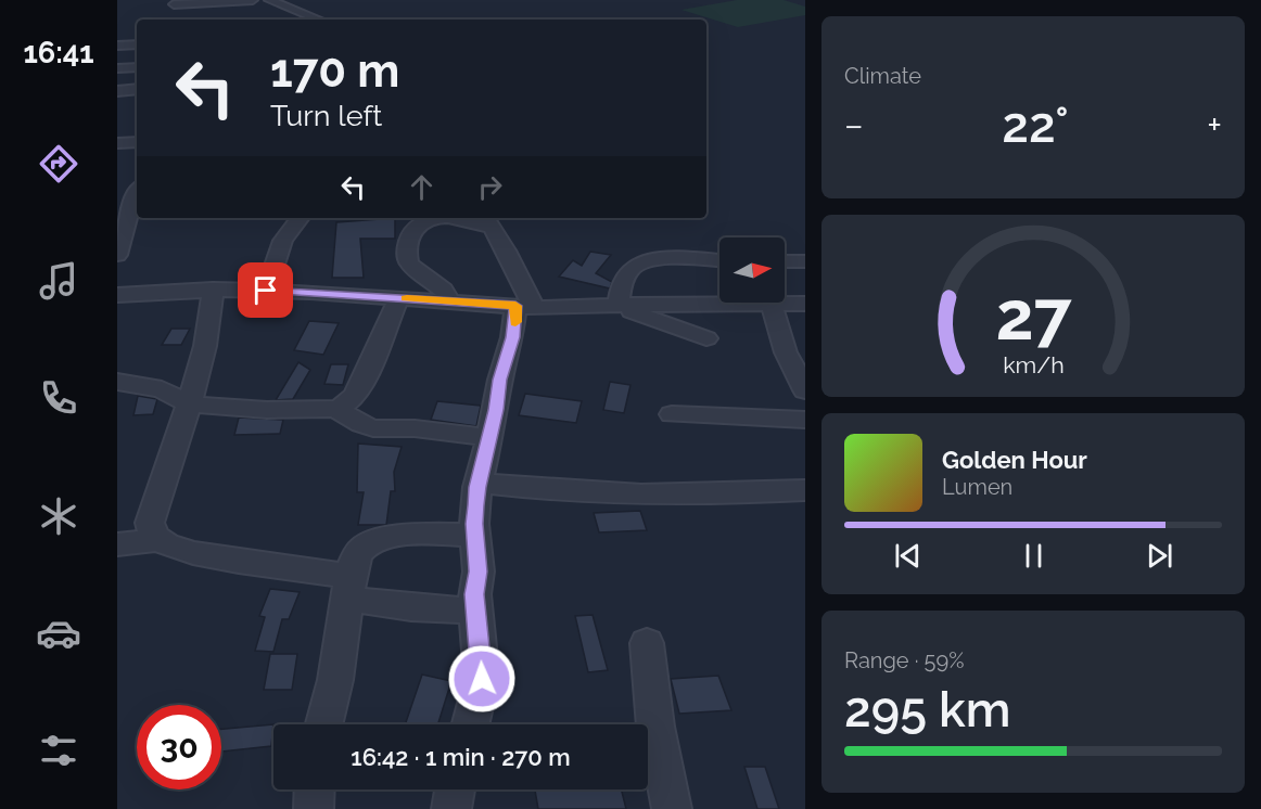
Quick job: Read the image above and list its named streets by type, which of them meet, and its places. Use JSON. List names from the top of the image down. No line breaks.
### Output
{"north":"right","page":{"tabs":"16:41","tile":["Climate",["Range · 59%","295 km"]],"turn":["170 m","Turn left"],"heat":["−","22°","+"],"song":["Golden Hour","Lumen"],"limit":"30","trip":"16:42 · 1 min · 270 m","gauge":["27","km/h"]}}
